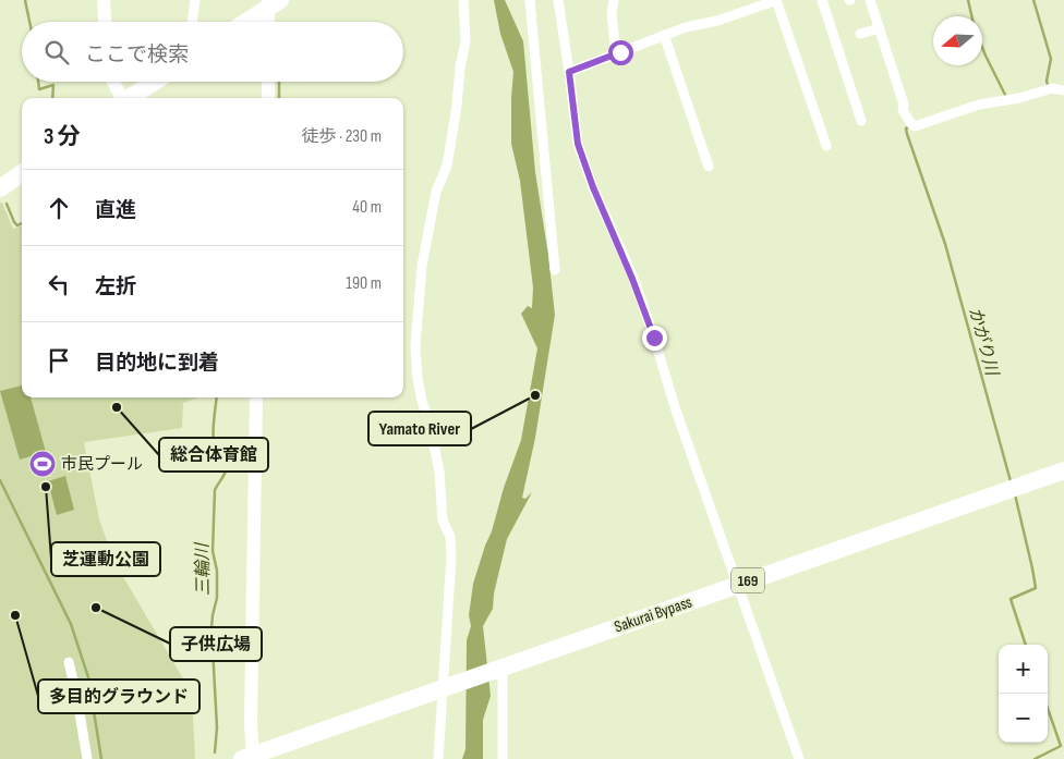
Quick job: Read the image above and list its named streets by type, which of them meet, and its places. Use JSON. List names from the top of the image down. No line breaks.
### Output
{"streets":{"highway":["169","Sakurai Bypass"]},"water":["かがり川","三輪川"],"places":{"other":["Yamato River","総合体育館","芝運動公園","子供広場","多目的グラウンド"],"sports":["市民プール"]},"north":"left","page":{"search":"ここで検索","heading":["3 分","徒歩 · 230 m"],"list":[["直進","40 m"],["左折","190 m"],"目的地に到着"],"map_buttons":["+","−"]}}
